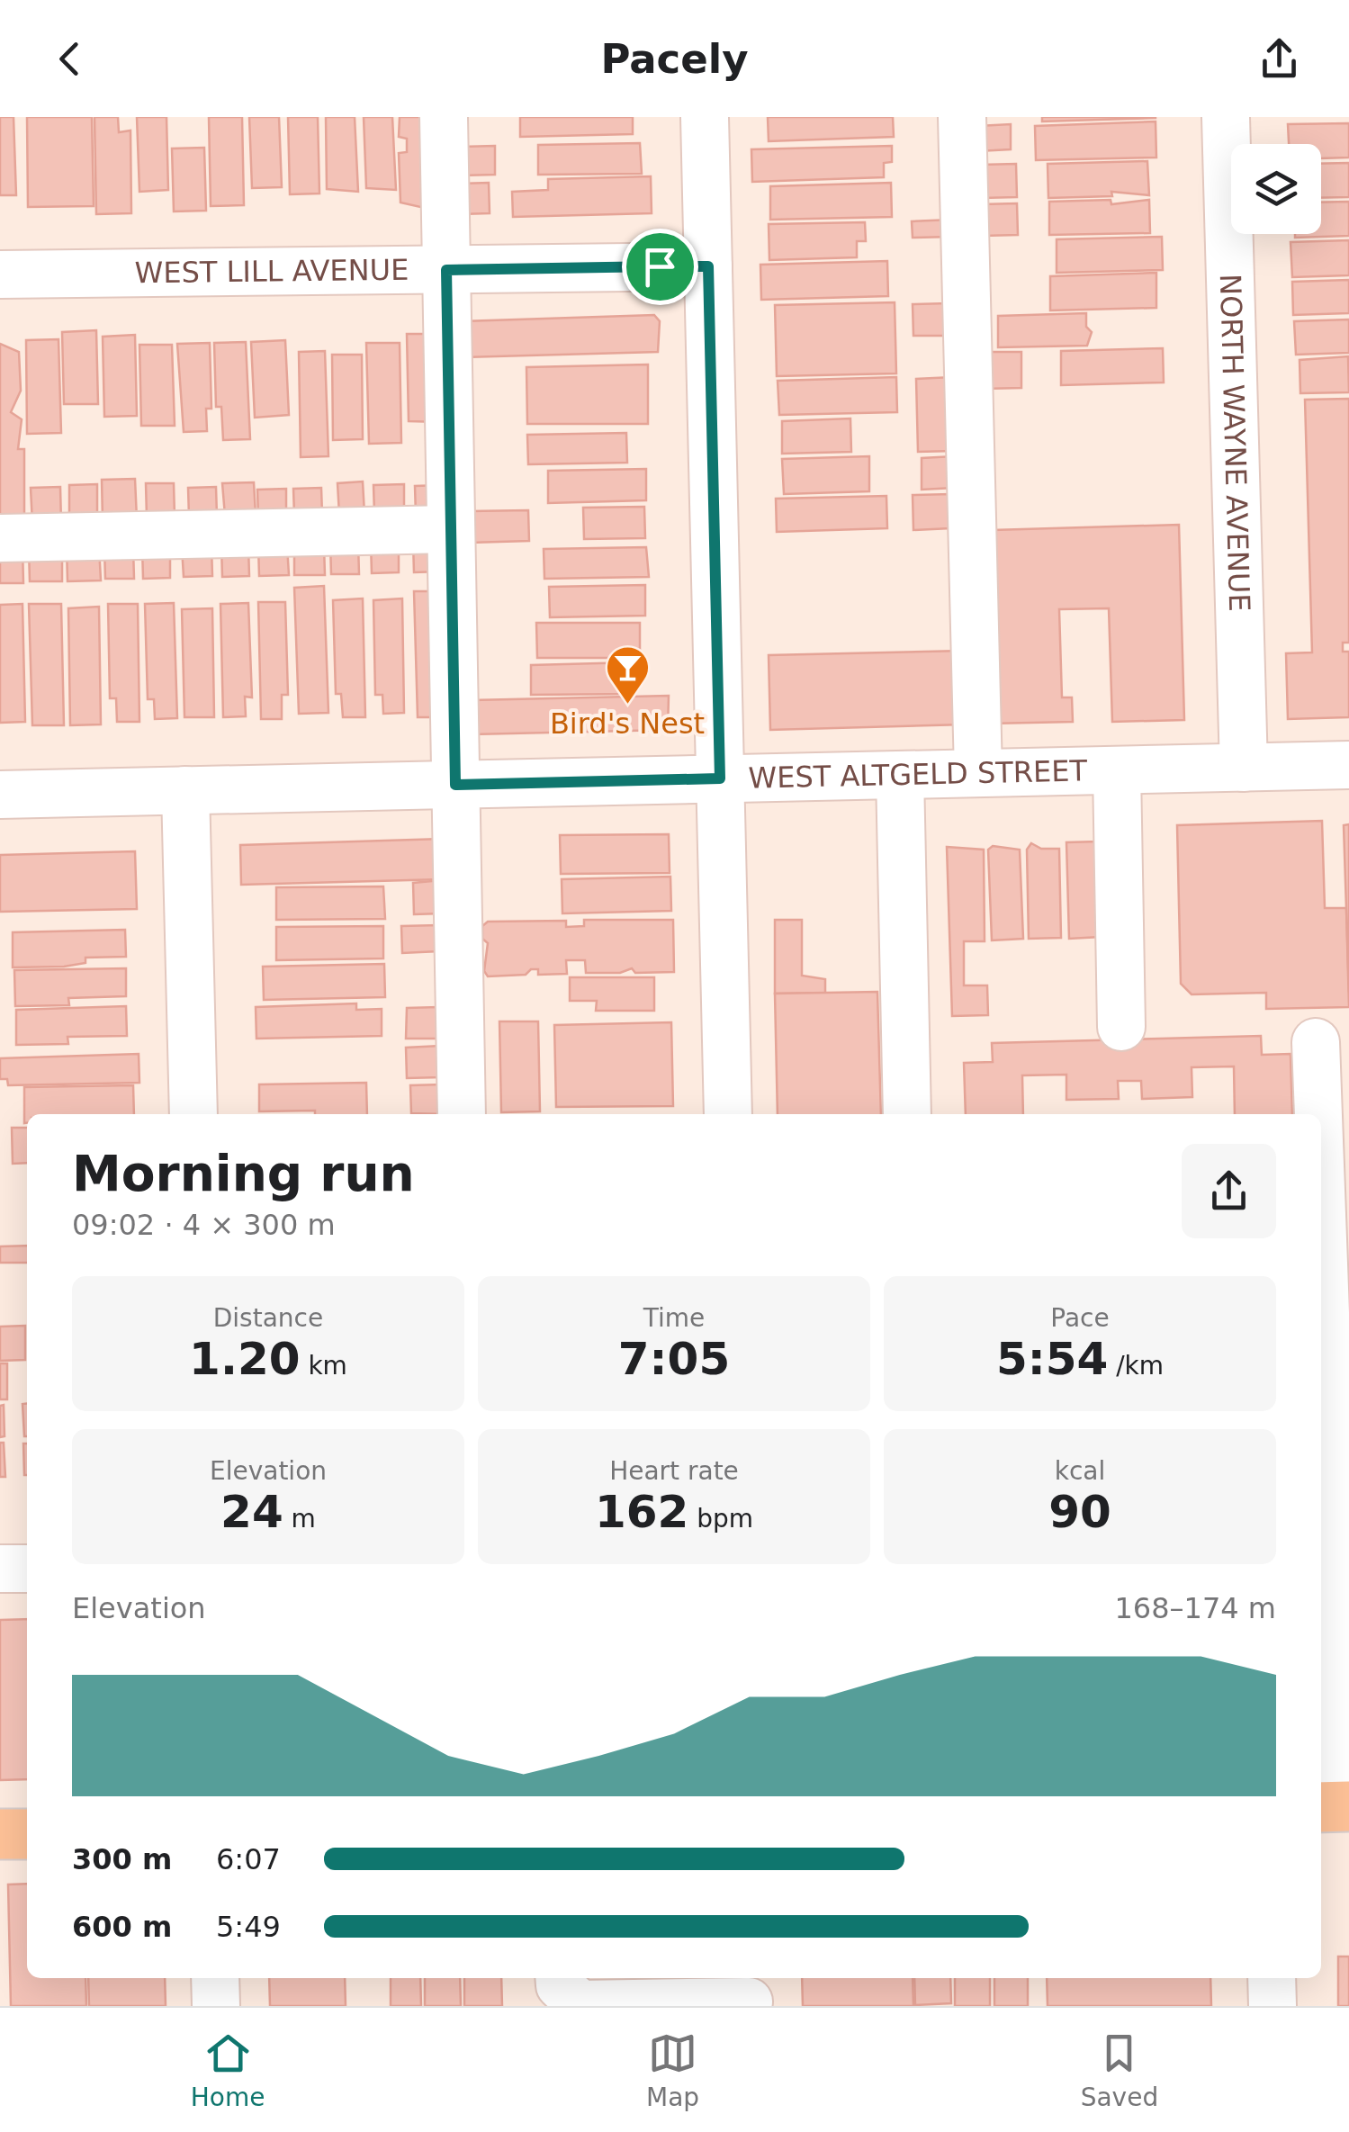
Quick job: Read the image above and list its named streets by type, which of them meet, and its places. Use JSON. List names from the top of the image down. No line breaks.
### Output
{"streets":{"street":["WEST LILL AVENUE","NORTH WAYNE AVENUE","WEST ALTGELD STREET"]},"crossings":[["NORTH WAYNE AVENUE","WEST ALTGELD STREET"]],"places":{"bar":["Bird's Nest"]},"page":{"header":"Pacely","heading":["Morning run","09:02 · 4 × 300 m"],"stats":[["Distance","1.20 km"],["Time","7:05"],["Pace","5:54 /km"],["Elevation","24 m"],["Heart rate","162 bpm"],["kcal","90"]],"chart":["Elevation","168–174 m"],"list":[{"name":"300 m","note":"6:07"},{"name":"600 m","note":"5:49"}],"tabs":["Home","Map","Saved"]}}
